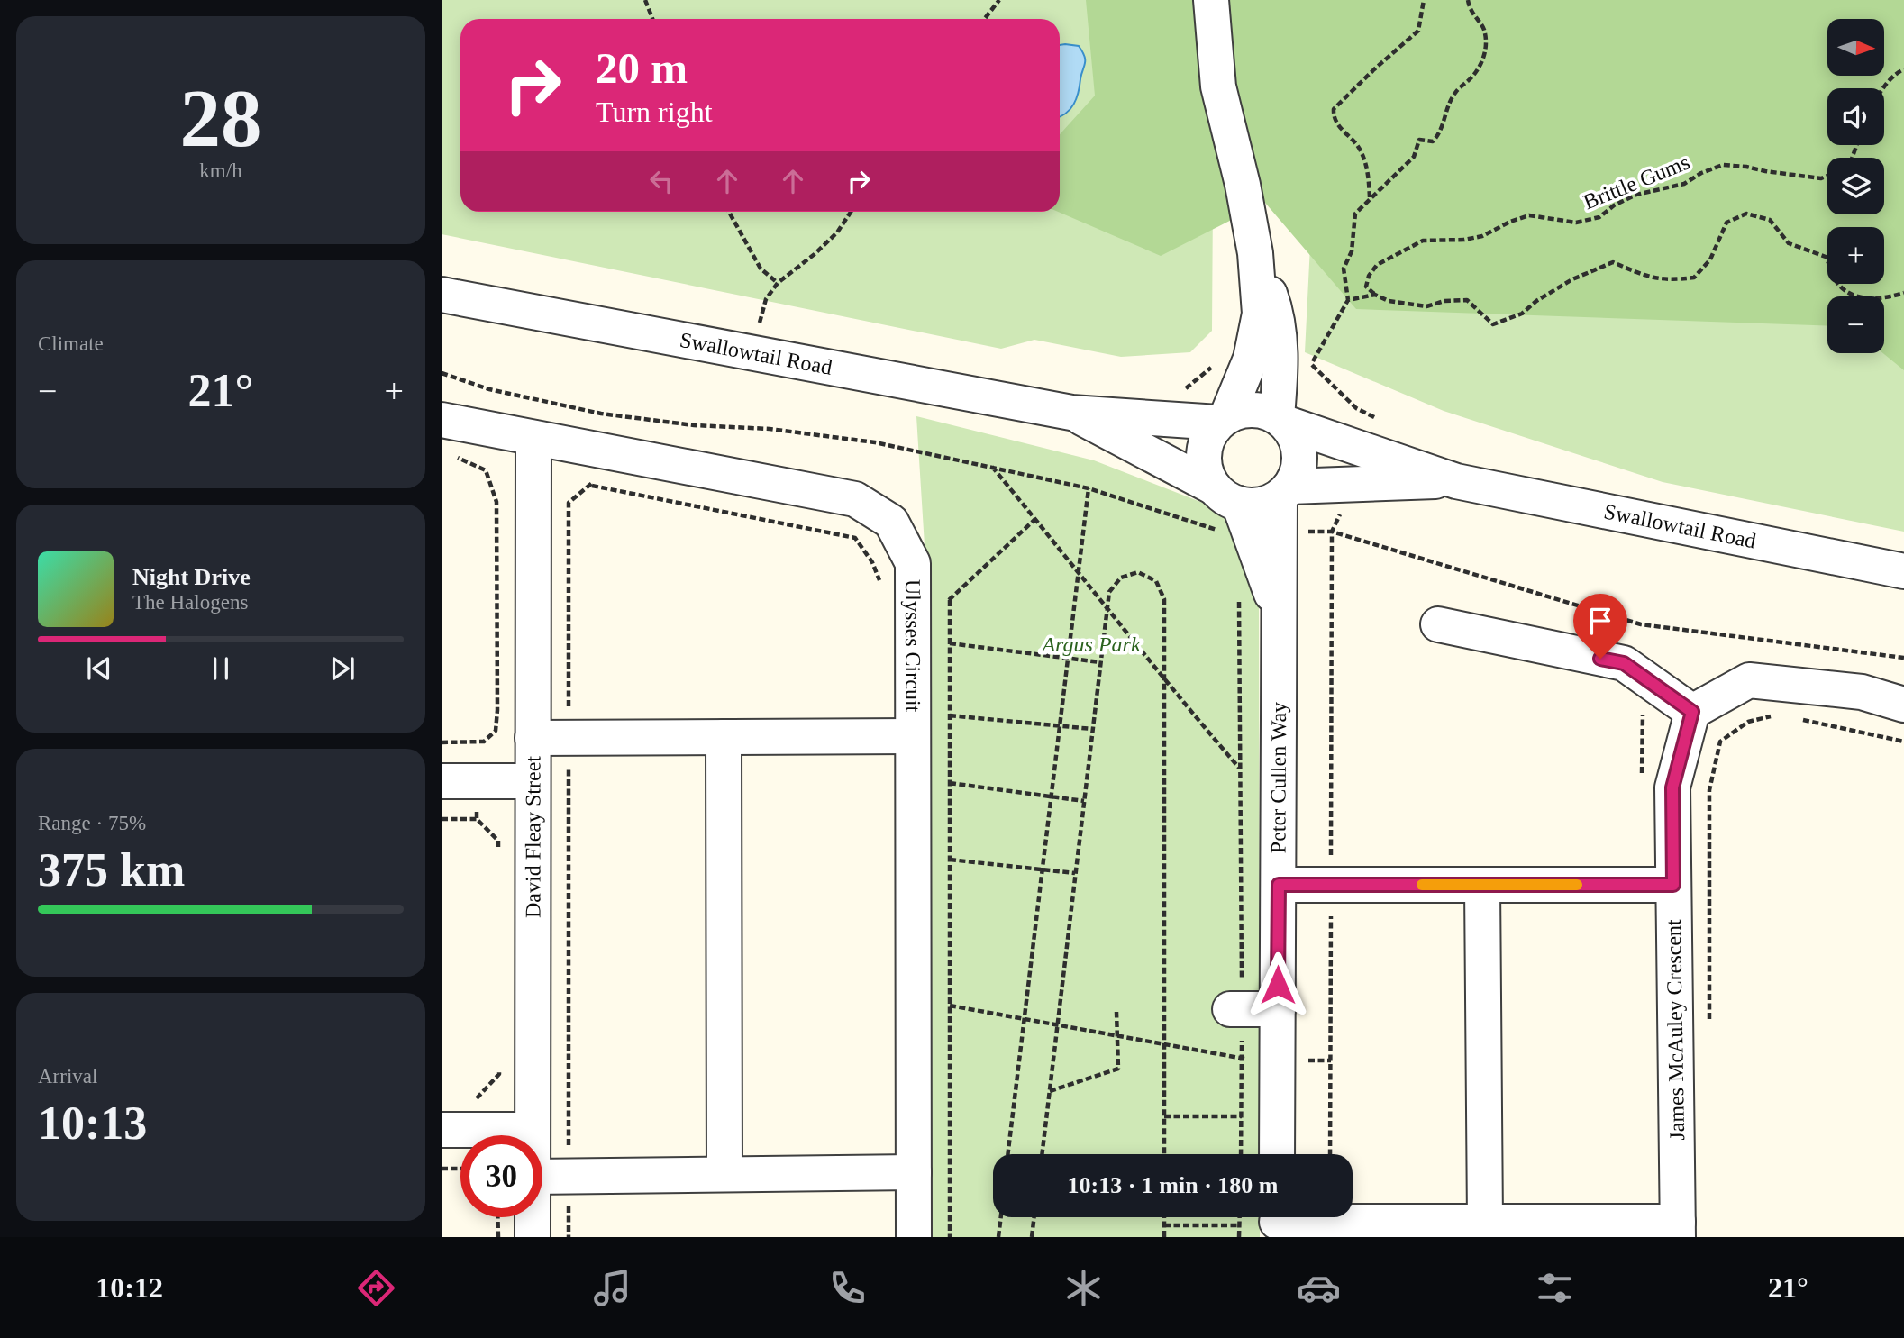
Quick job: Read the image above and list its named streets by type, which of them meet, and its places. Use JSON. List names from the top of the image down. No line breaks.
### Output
{"streets":{"street":["Swallowtail Road","Ulysses Circuit","Peter Cullen Way","David Fleay Street","James McAuley Crescent"],"path":["Brittle Gums"]},"crossings":[["Swallowtail Road","Peter Cullen Way"],["Ulysses Circuit","David Fleay Street"]],"parks":["Argus Park"],"north":"right","page":{"tile":[["28","km/h"],"Climate",["Range · 75%","375 km"],["Arrival","10:13"]],"map_buttons":["+","−"],"turn":["20 m","Turn right"],"heat":["−","21°","+"],"song":["Night Drive","The Halogens"],"limit":"30","trip":"10:13 · 1 min · 180 m","tabs":["10:12","21°"]}}
